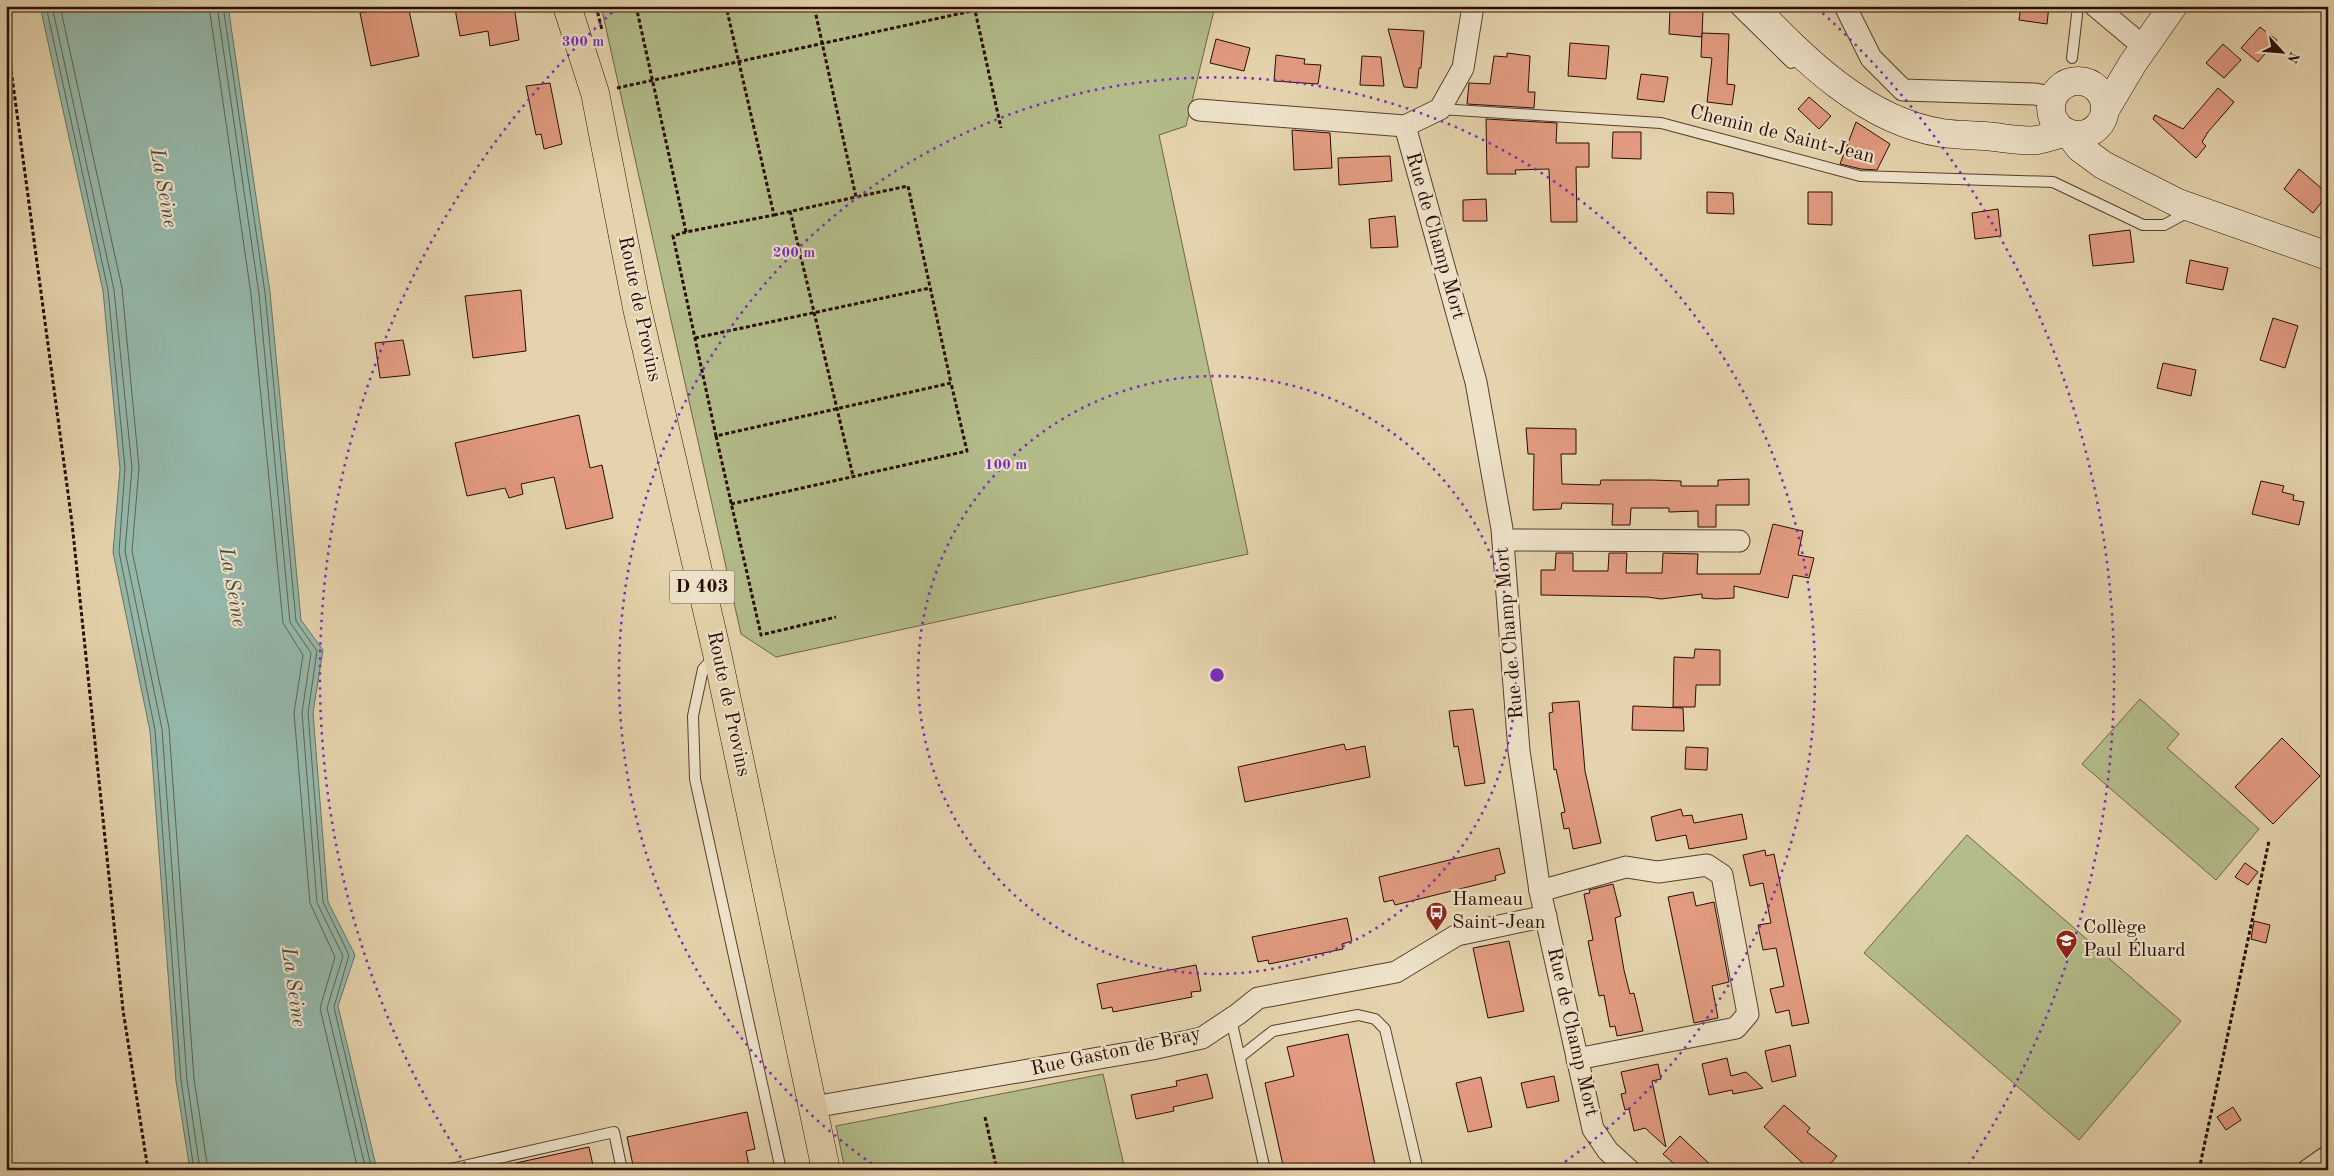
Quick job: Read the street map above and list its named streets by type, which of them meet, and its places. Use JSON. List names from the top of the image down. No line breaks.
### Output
{"streets":{"main road":["Route de Provins","D 403"],"street":["Rue de Champ Mort","Rue Gaston de Bray"],"lane":["Chemin de Saint-Jean"]},"crossings":[["Chemin de Saint-Jean","Rue de Champ Mort"],["Rue de Champ Mort","Rue Gaston de Bray"],["Route de Provins","Rue Gaston de Bray"]],"water":["La Seine"],"places":{"bus stop":["Hameau Saint-Jean"],"school or university":["Collège Paul Éluard"]},"north":"bottom right","rings":["300 m","200 m","100 m"]}
